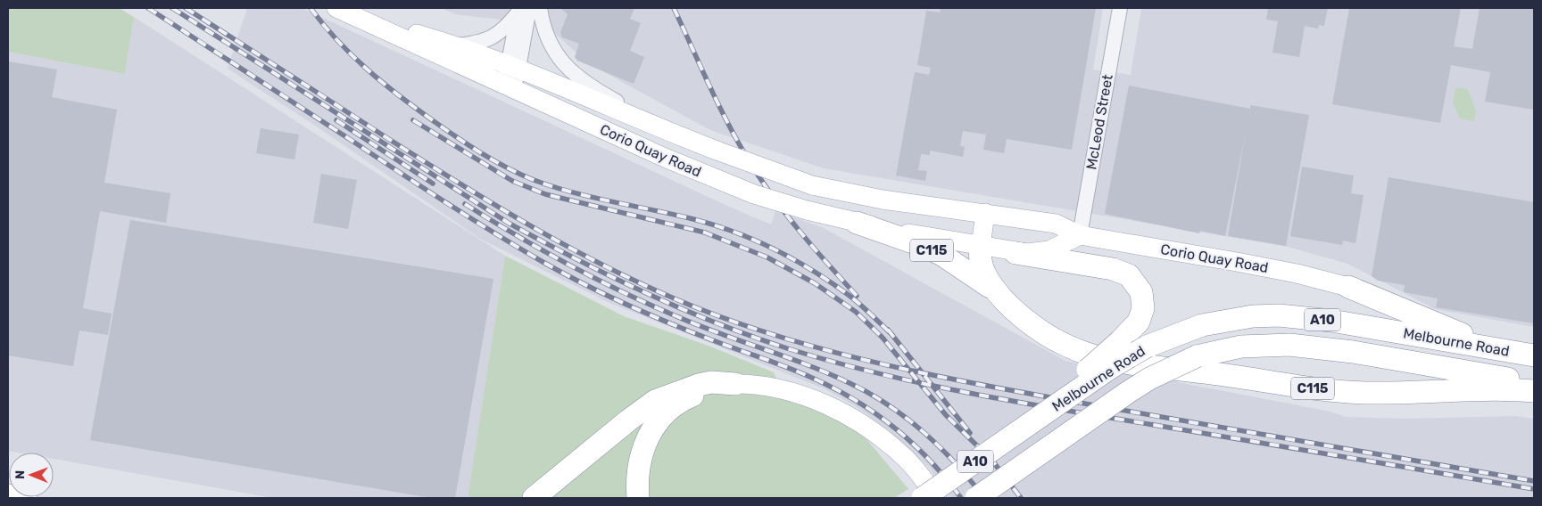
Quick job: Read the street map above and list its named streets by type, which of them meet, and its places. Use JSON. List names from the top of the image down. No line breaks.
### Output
{"streets":{"highway":["C115","A10","Melbourne Road"],"main road":["Corio Quay Road"],"street":["McLeod Street"]},"crossings":[["McLeod Street","Corio Quay Road"],["Corio Quay Road","C115"],["C115","Melbourne Road"]],"north":"left"}
